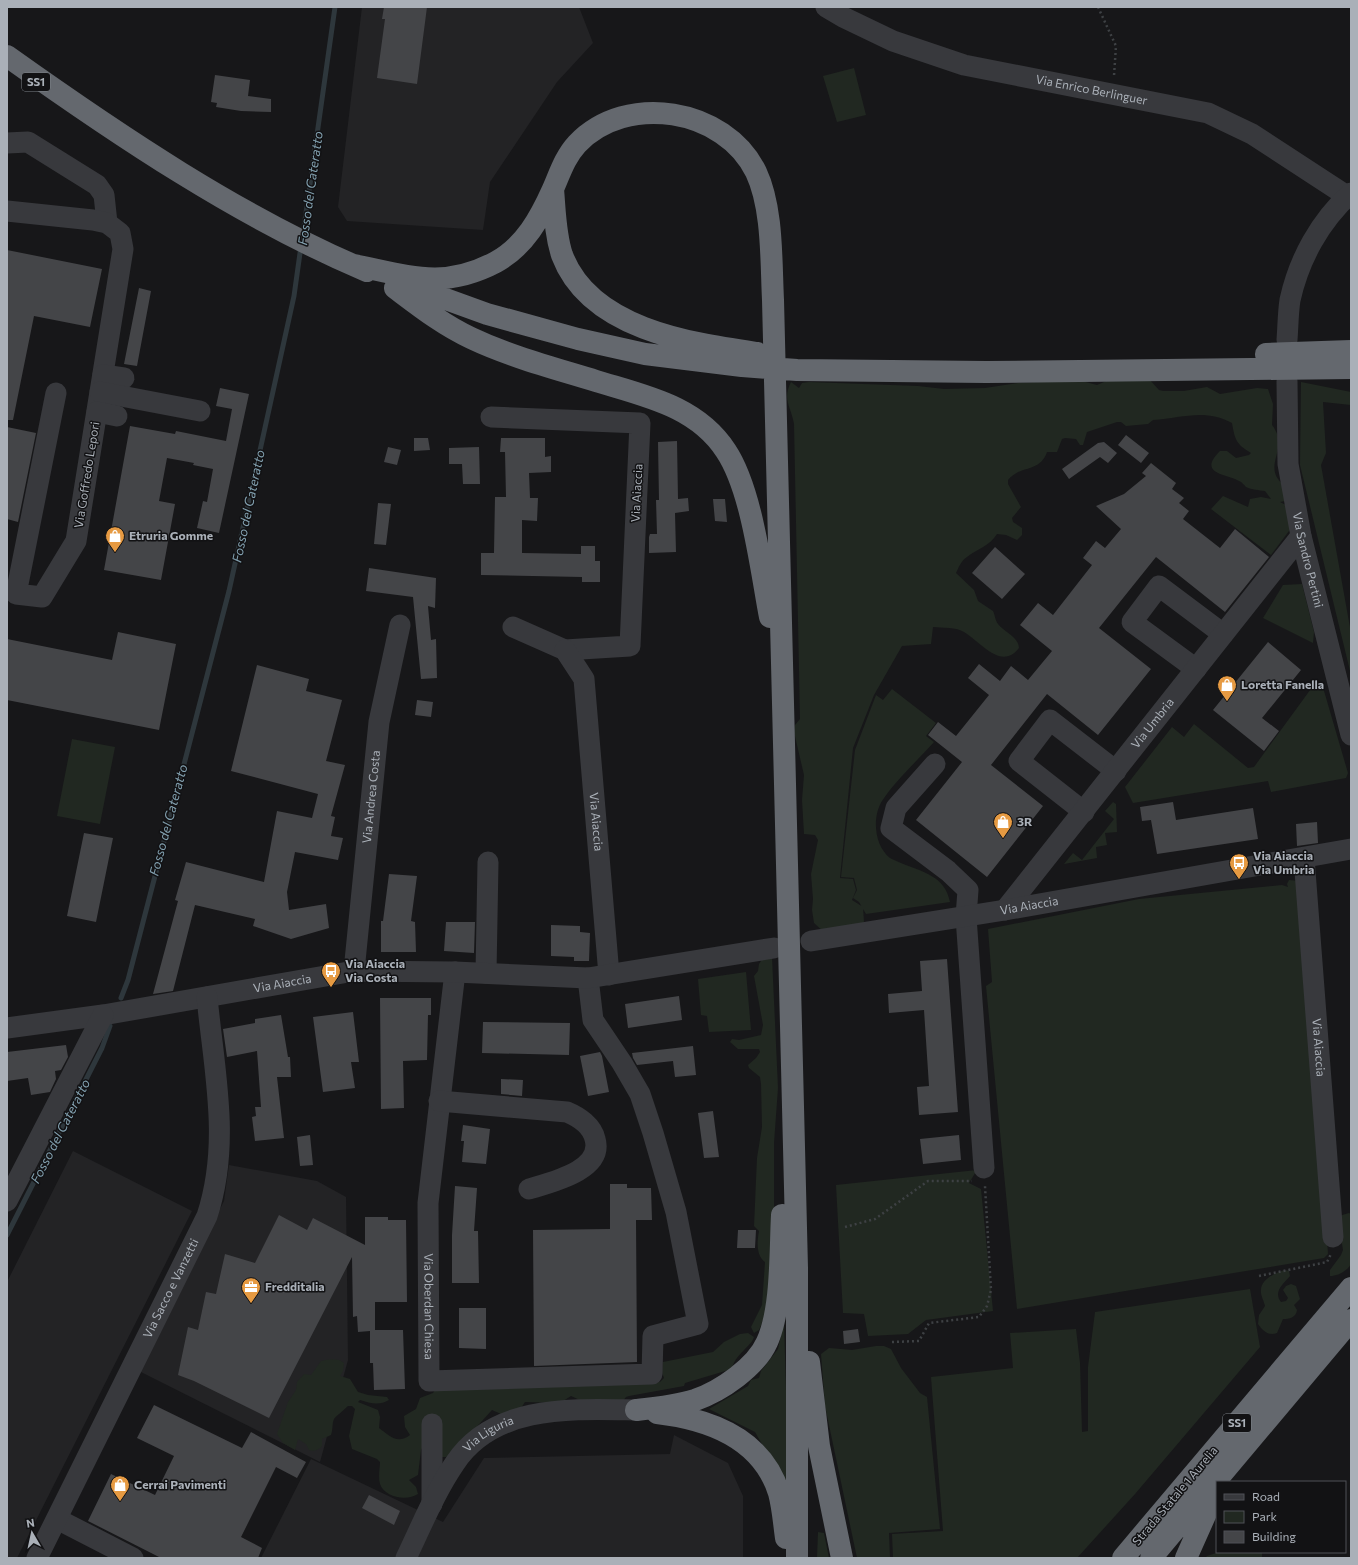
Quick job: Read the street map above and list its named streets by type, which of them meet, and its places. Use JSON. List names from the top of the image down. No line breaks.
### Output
{"streets":{"highway":["SS1","Strada Statale 1 Aurelia"],"street":["Via Enrico Berlinguer","Via Goffredo Lepori","Via Aiaccia","Via Sandro Pertini","Via Umbria","Via Andrea Costa","Via Sacco e Vanzetti","Via Oberdan Chiesa","Via Liguria"]},"crossings":[["Via Aiaccia","Via Umbria"],["Via Aiaccia","Via Andrea Costa"],["Via Aiaccia","Via Sacco e Vanzetti"],["Via Aiaccia","Via Oberdan Chiesa"],["Via Sandro Pertini","Via Umbria"]],"water":["Fosso del Cateratto"],"places":{"shop":["Etruria Gomme","Loretta Fanella","3R","Cerrai Pavimenti"],"bus stop":["Via Aiaccia Via Umbria","Via Aiaccia Via Costa"],"office":["Fredditalia"]},"legend":["Road","Park","Building"],"north":"top"}
